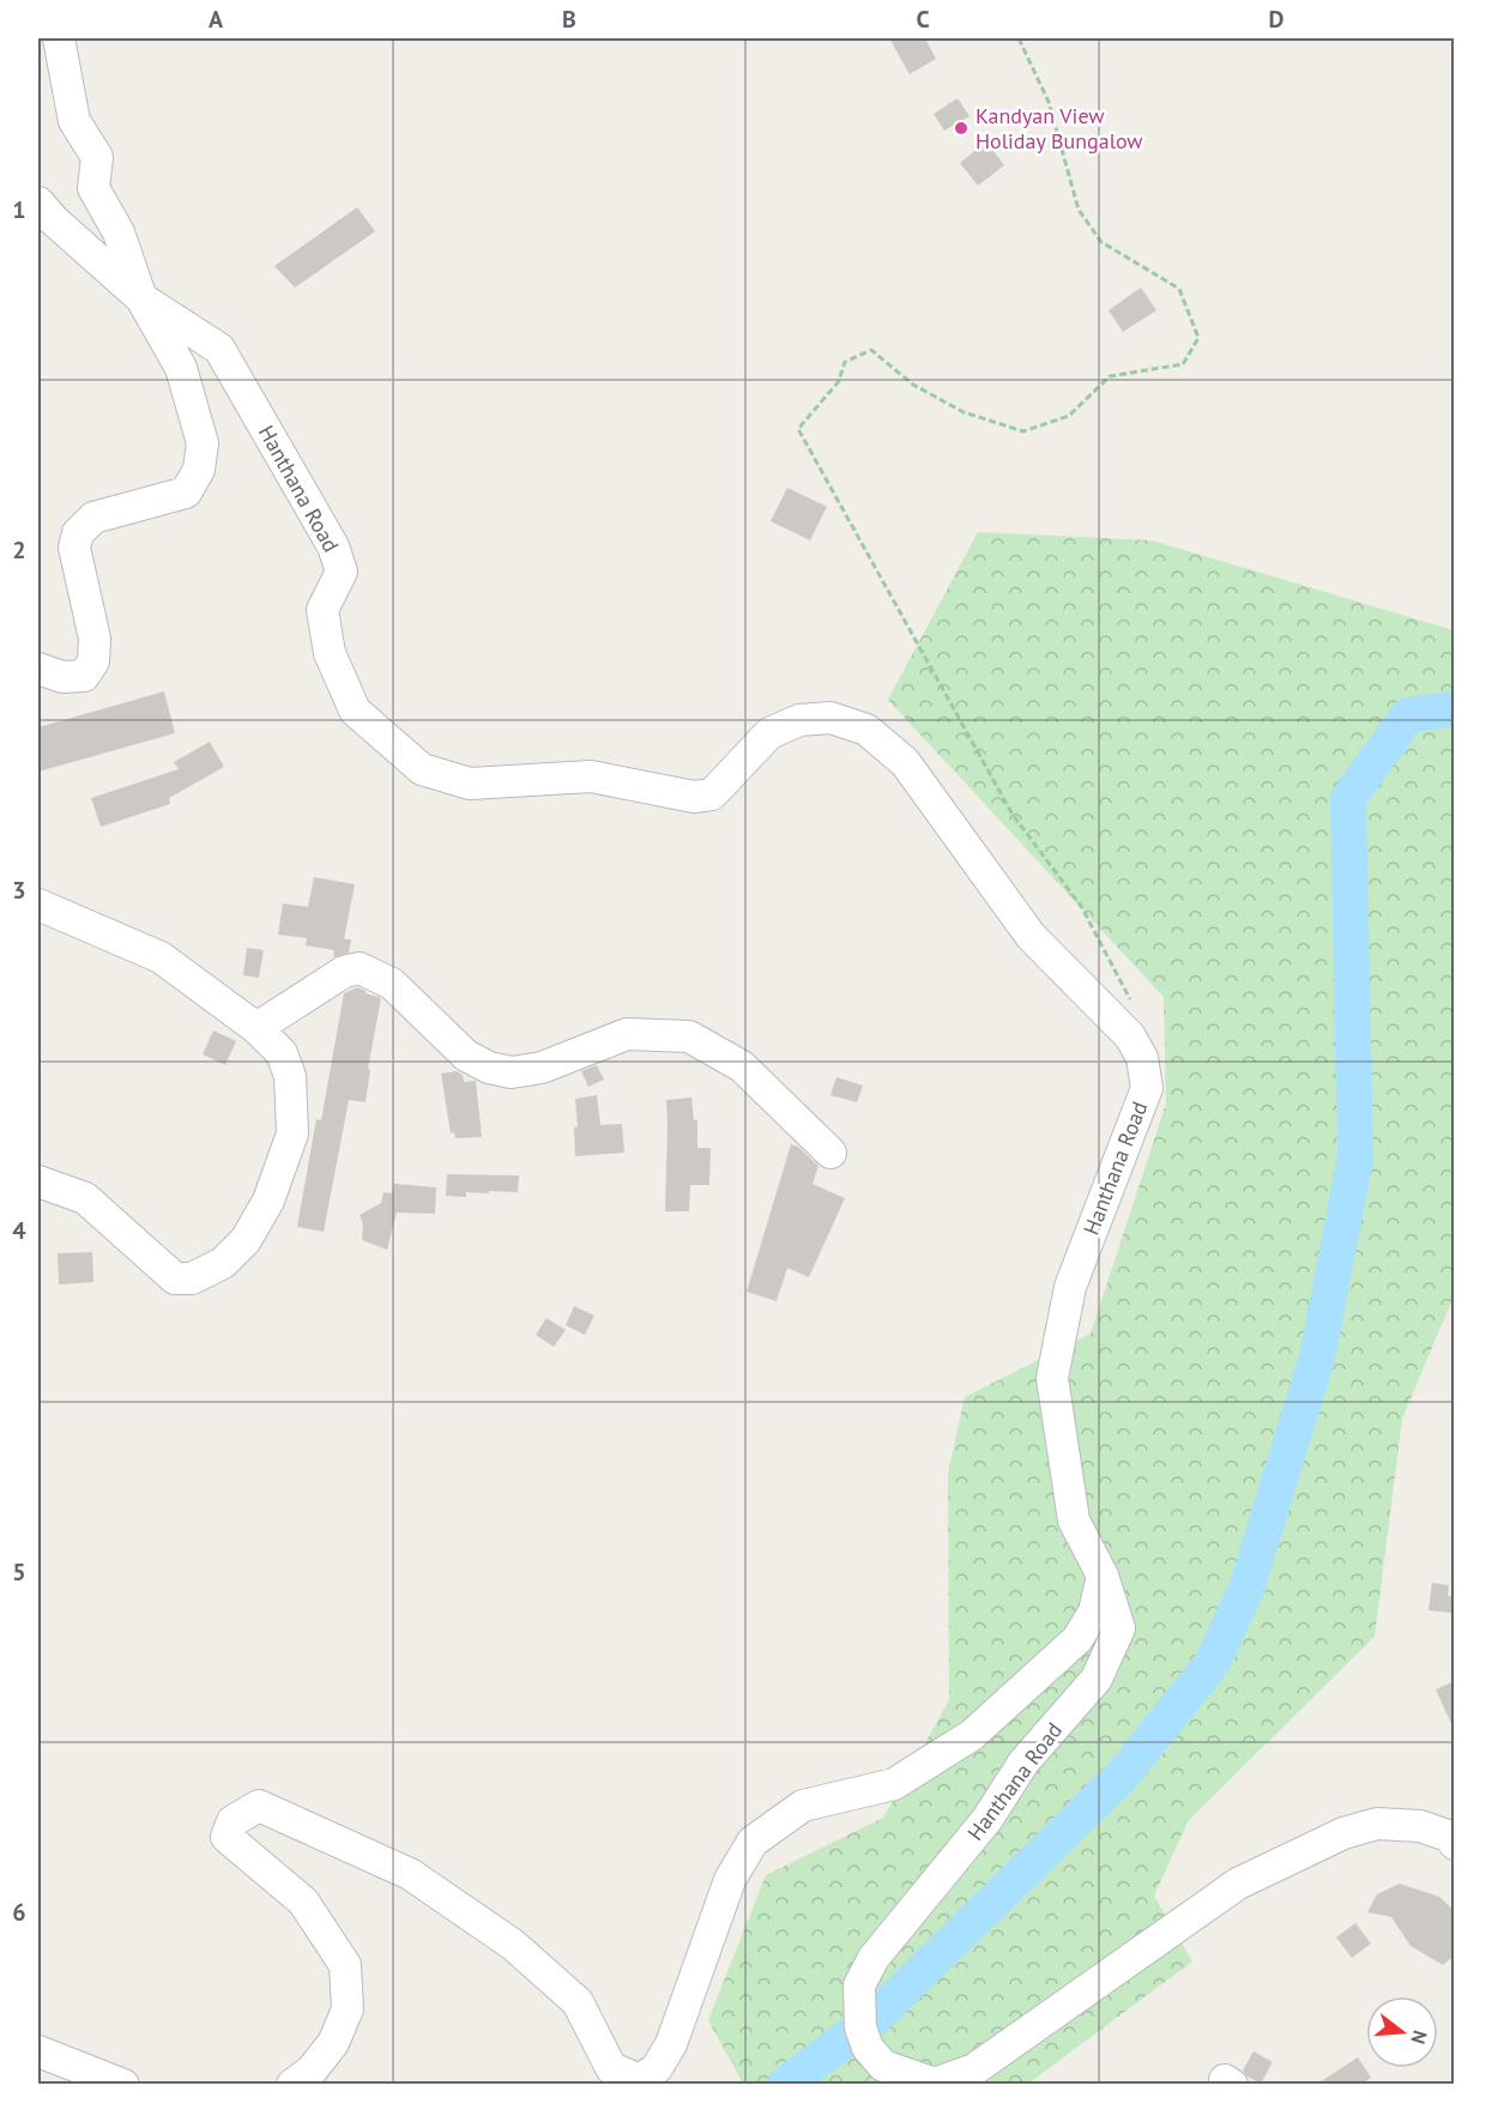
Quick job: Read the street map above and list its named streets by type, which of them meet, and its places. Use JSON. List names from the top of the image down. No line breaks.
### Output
{"streets":{"street":["Hanthana Road"]},"places":["Kandyan View Holiday Bungalow"],"north":"right","grid":{"columns":["A","B","C","D"],"rows":["1","2","3","4","5","6"]}}
